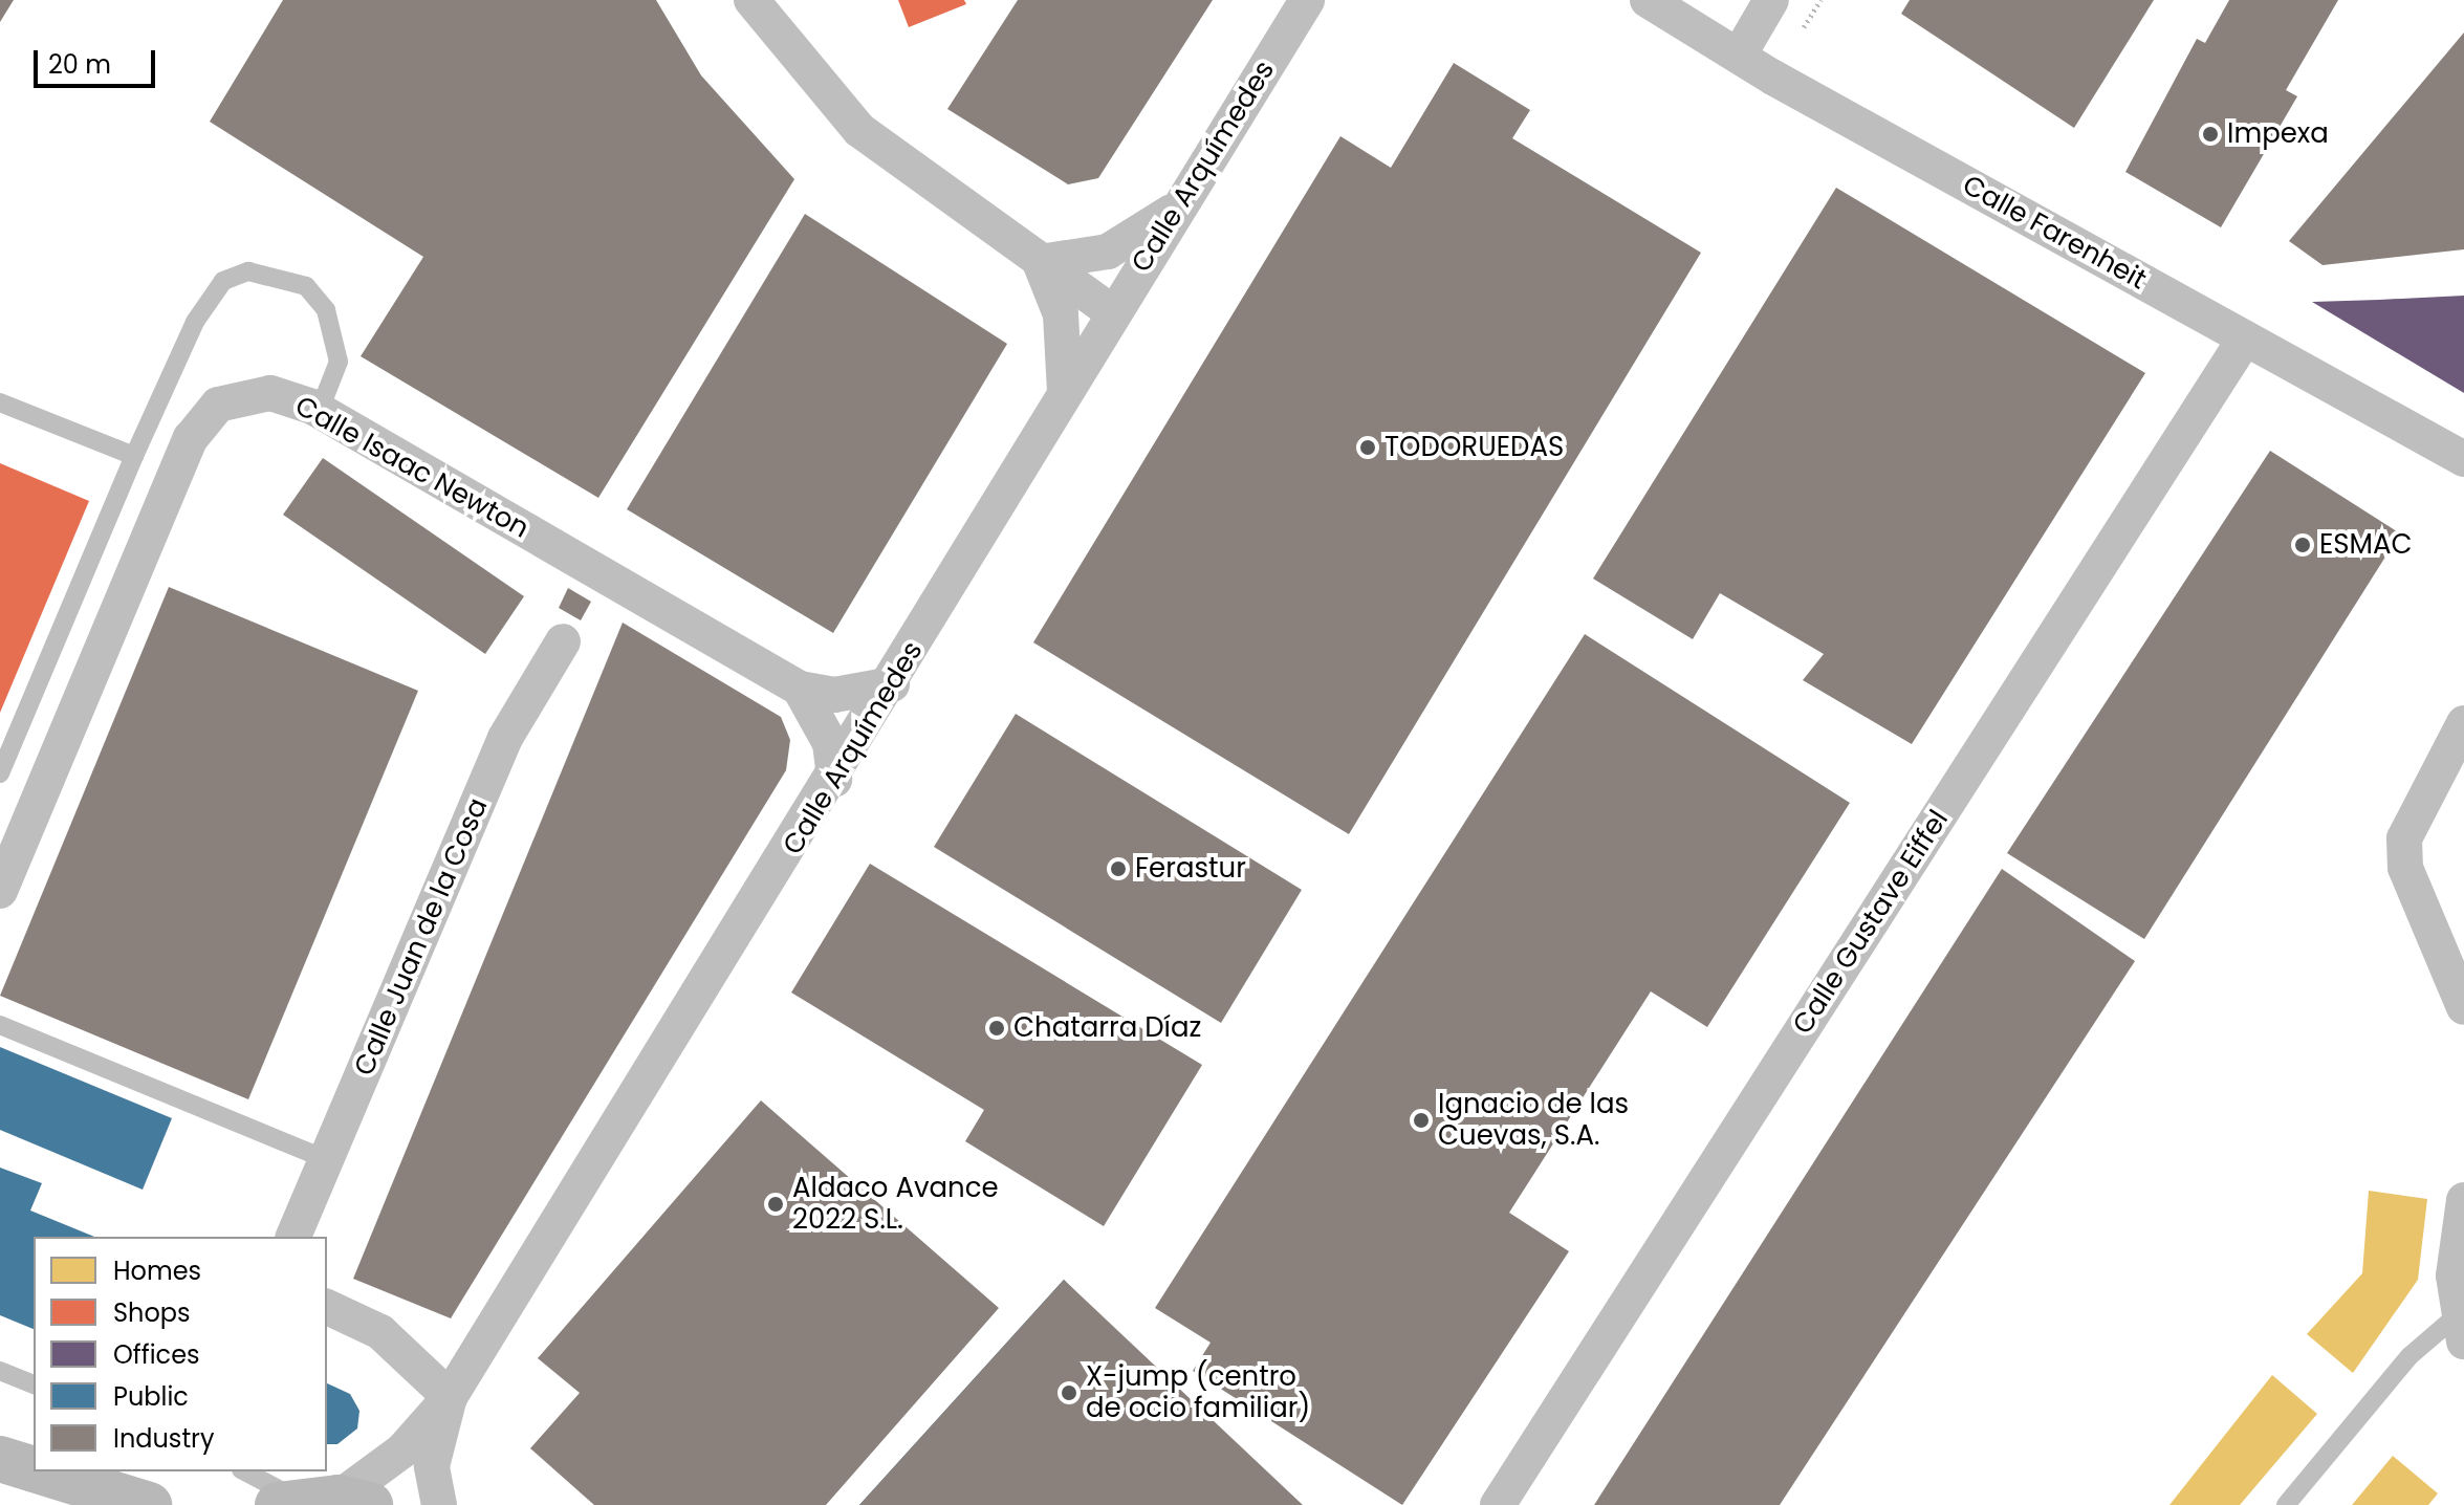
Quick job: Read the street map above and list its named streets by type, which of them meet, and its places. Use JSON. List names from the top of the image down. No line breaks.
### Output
{"streets":{"street":["Calle Arquímedes","Calle Farenheit","Calle Isaac Newton","Calle Gustave Eiffel","Calle Juan de la Cosa"]},"crossings":[["Calle Arquímedes","Calle Isaac Newton"],["Calle Farenheit","Calle Gustave Eiffel"]],"places":["Impexa","TODORUEDAS","ESMAC","Ferastur","Chatarra Díaz","Ignacio de las Cuevas, S.A.","Aldaco Avance 2022 S.L.","X-jump (centro de ocio familiar)"],"legend":["Homes","Shops","Offices","Public","Industry"],"scale_bar":"20 m"}
